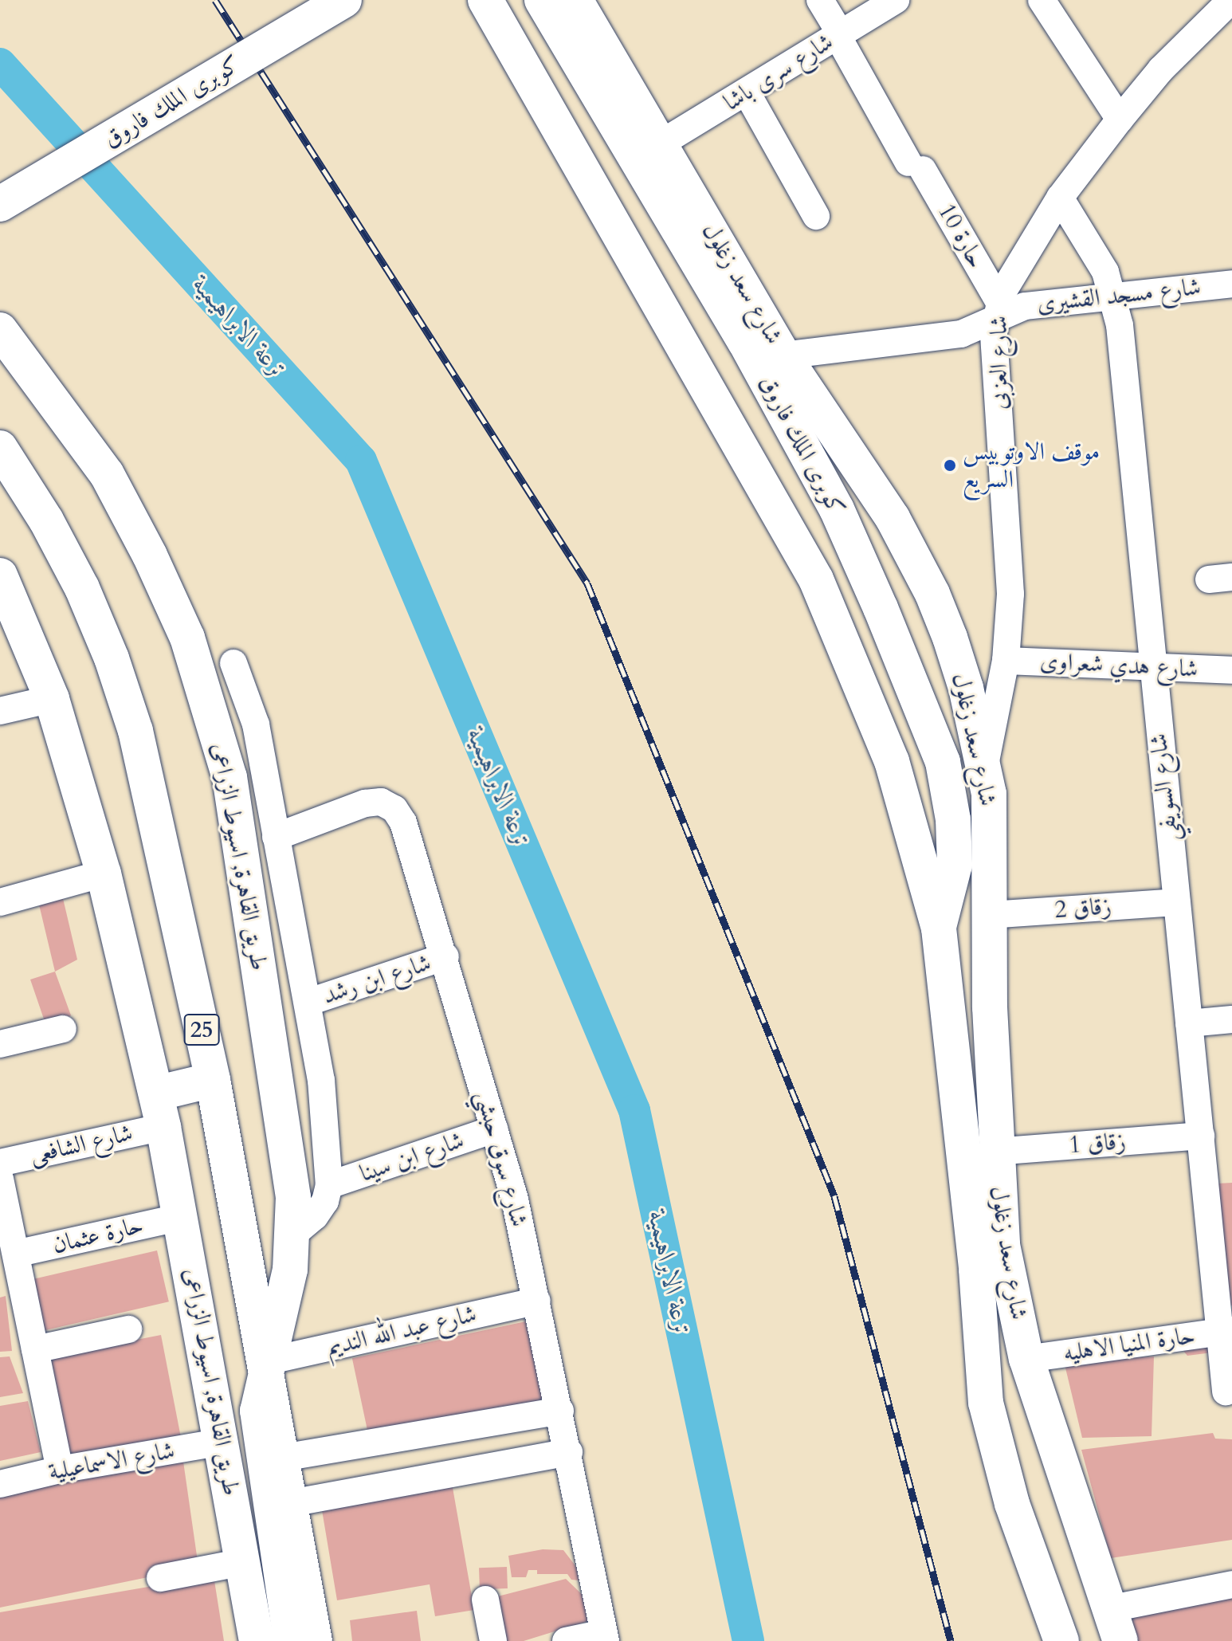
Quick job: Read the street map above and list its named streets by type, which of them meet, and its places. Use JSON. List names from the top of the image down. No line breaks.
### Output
{"streets":{"main road":["كوبرى الملك فاروق","شارع سعد زغلول","طريق القاهرة, اسيوط الزراعى","25"],"street":["شارع سرى باشا","حارة 10","شارع مسجد القشيرى","شارع العزبى","شارع هدي شعراوى","شارع السويفي","زقاق 2","شارع ابن رشد","زقاق 1","شارع الشافعى","شارع ابن سينا","شارع سوق حبشي","حارة عثمان","شارع عبد الله النديم","حارة المنيا الاهليه","شارع الاسماعيلية"]},"crossings":[["شارع سرى باشا","حارة 10"],["شارع سرى باشا","شارع سعد زغلول"],["كوبرى الملك فاروق","شارع سعد زغلول"],["حارة 10","شارع مسجد القشيرى"],["حارة 10","شارع العزبى"],["شارع سعد زغلول","شارع مسجد القشيرى"],["شارع سعد زغلول","شارع العزبى"],["شارع سعد زغلول","زقاق 2"],["شارع سعد زغلول","زقاق 1"],["شارع سعد زغلول","حارة المنيا الاهليه"],["شارع مسجد القشيرى","شارع العزبى"],["شارع مسجد القشيرى","شارع السويفي"],["شارع العزبى","شارع هدي شعراوى"],["شارع العزبى","شارع السويفي"],["شارع هدي شعراوى","شارع السويفي"],["شارع السويفي","زقاق 2"],["شارع السويفي","زقاق 1"],["شارع السويفي","حارة المنيا الاهليه"],["طريق القاهرة, اسيوط الزراعى","شارع الشافعى"],["طريق القاهرة, اسيوط الزراعى","حارة عثمان"],["طريق القاهرة, اسيوط الزراعى","شارع عبد الله النديم"],["طريق القاهرة, اسيوط الزراعى","شارع الاسماعيلية"],["شارع ابن رشد","شارع سوق حبشي"],["شارع ابن سينا","شارع سوق حبشي"],["شارع سوق حبشي","شارع عبد الله النديم"]],"water":["ترعة الابراهيمية"],"places":["موقف الاوتوبيس السريع"]}
